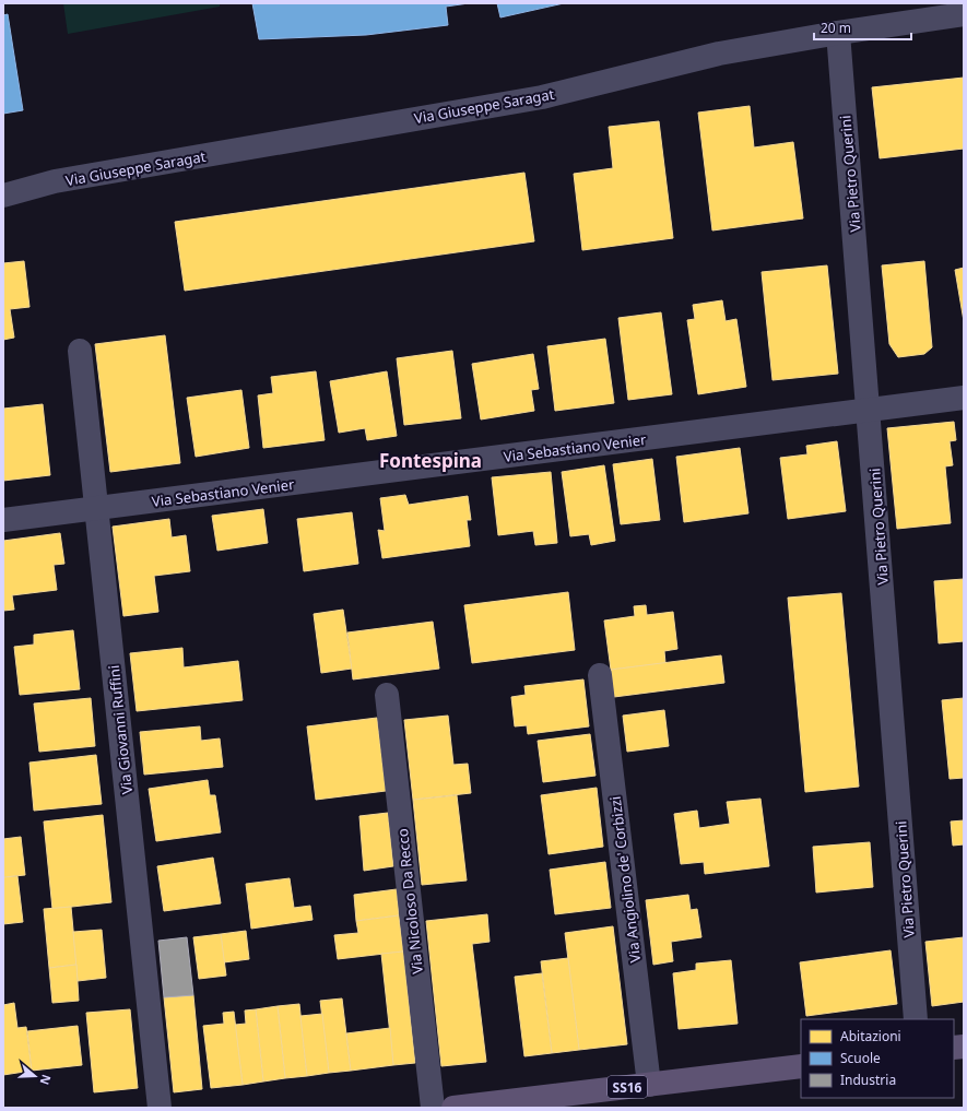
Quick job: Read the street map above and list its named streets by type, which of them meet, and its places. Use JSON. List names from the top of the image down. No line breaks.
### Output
{"streets":{"main road":["SS16"],"street":["Via Giuseppe Saragat","Via Pietro Querini","Via Sebastiano Venier","Via Giovanni Ruffini","Via Angiolino de' Corbizzi","Via Nicoloso Da Recco"]},"crossings":[["Via Giuseppe Saragat","Via Pietro Querini"],["Via Pietro Querini","Via Sebastiano Venier"],["Via Sebastiano Venier","Via Giovanni Ruffini"],["Via Angiolino de' Corbizzi","SS16"]],"districts":["Fontespina"],"legend":["Abitazioni","Scuole","Industria"],"scale_bar":"20 m","north":"right"}
